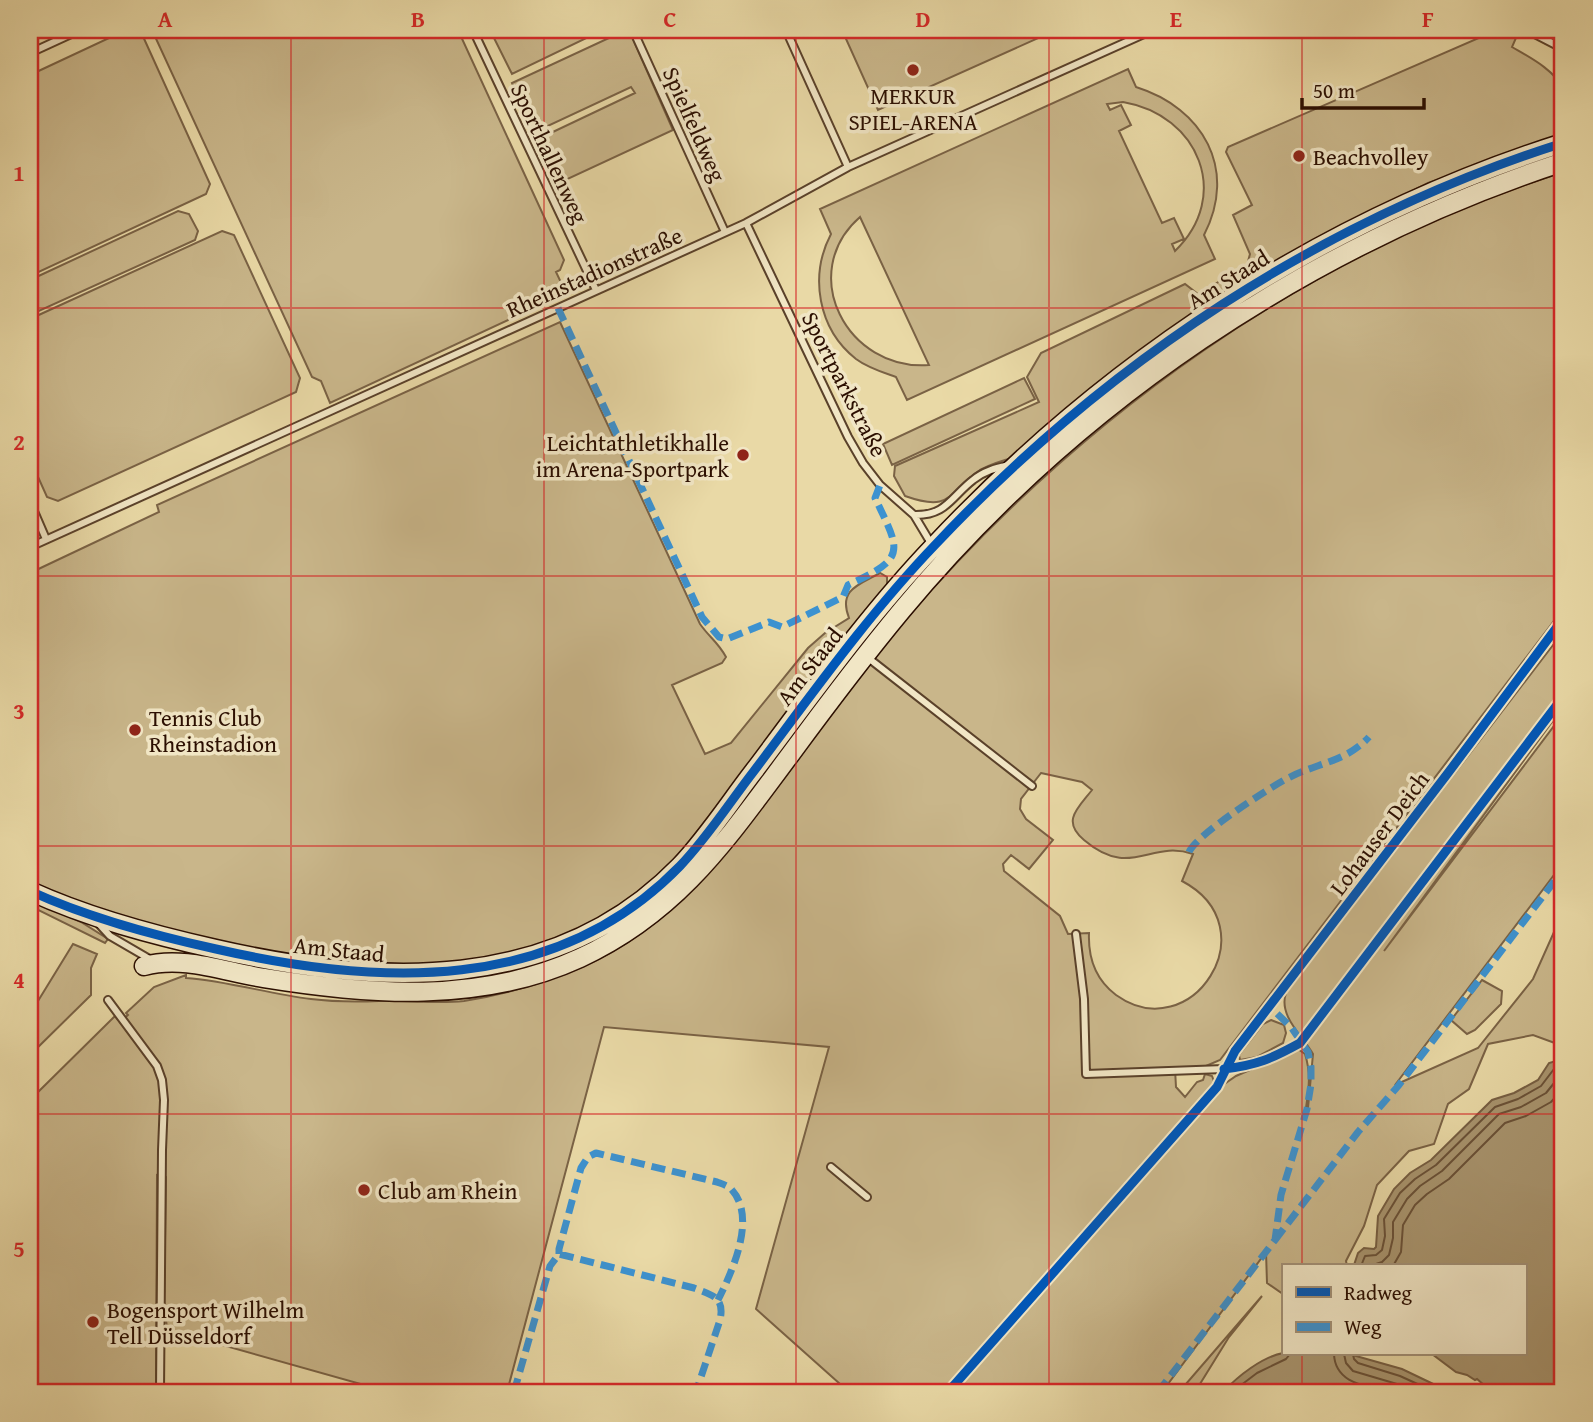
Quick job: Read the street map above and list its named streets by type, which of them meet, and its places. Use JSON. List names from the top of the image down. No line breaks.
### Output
{"streets":{"street":["Am Staad"],"lane":["Spielfeldweg","Sporthallenweg","Rheinstadionstraße","Sportparkstraße","Lohauser Deich"]},"crossings":[["Spielfeldweg","Rheinstadionstraße"],["Sporthallenweg","Rheinstadionstraße"],["Rheinstadionstraße","Sportparkstraße"],["Am Staad","Sportparkstraße"]],"places":["MERKUR SPIEL-ARENA","Beachvolley","Leichtathletikhalle im Arena-Sportpark","Tennis Club Rheinstadion","Club am Rhein","Bogensport Wilhelm Tell Düsseldorf"],"legend":["Radweg","Weg"],"scale_bar":"50 m","grid":{"columns":["A","B","C","D","E","F"],"rows":["1","2","3","4","5"]}}
